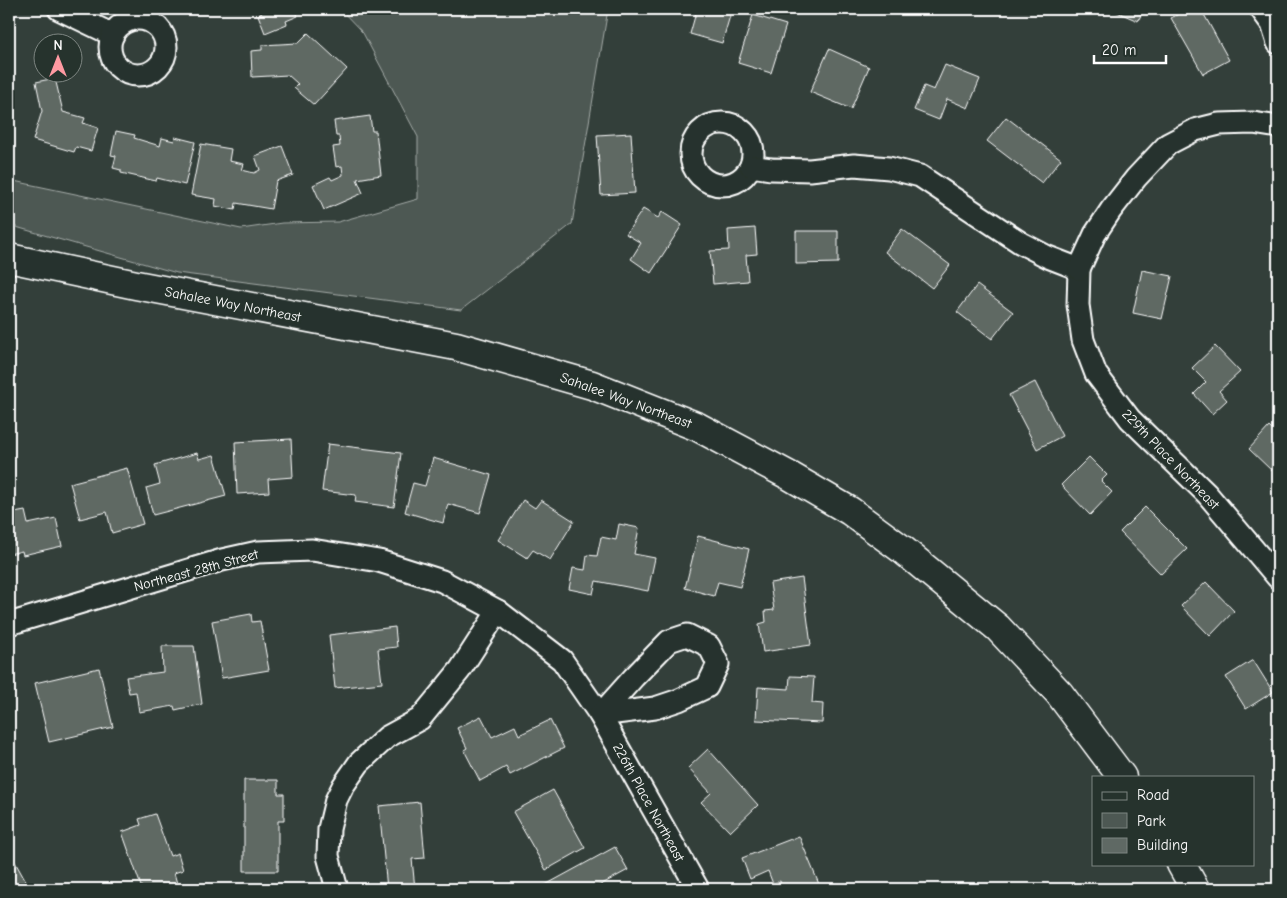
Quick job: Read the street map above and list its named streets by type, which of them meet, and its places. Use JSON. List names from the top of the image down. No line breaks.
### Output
{"streets":{"main road":["Sahalee Way Northeast"],"street":["229th Place Northeast","Northeast 28th Street","226th Place Northeast"]},"crossings":[["Northeast 28th Street","226th Place Northeast"]],"legend":["Road","Park","Building"],"scale_bar":"20 m","north":"top"}
